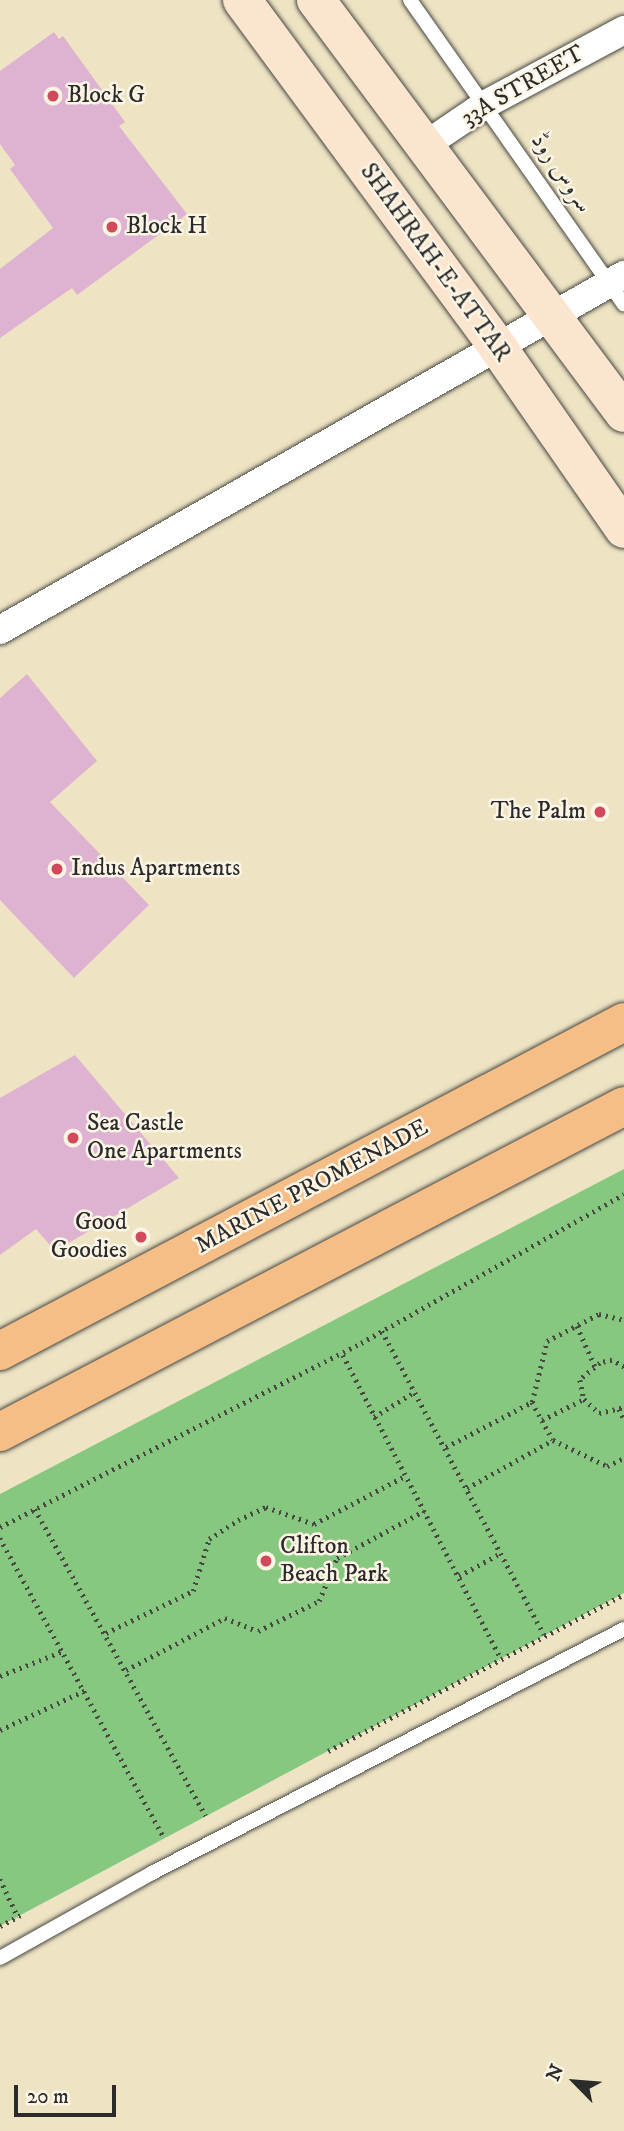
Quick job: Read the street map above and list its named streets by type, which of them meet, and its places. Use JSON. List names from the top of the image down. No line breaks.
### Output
{"streets":{"main road":["SHAHRAH-E-ATTAR","MARINE PROMENADE"],"street":["33A STREET"],"lane":["سروس روڈ"]},"crossings":[["33A STREET","سروس روڈ"]],"places":["Block G","Block H","The Palm","Indus Apartments","Sea Castle One Apartments","Good Goodies","Clifton Beach Park"],"scale_bar":"20 m","north":"top left"}
